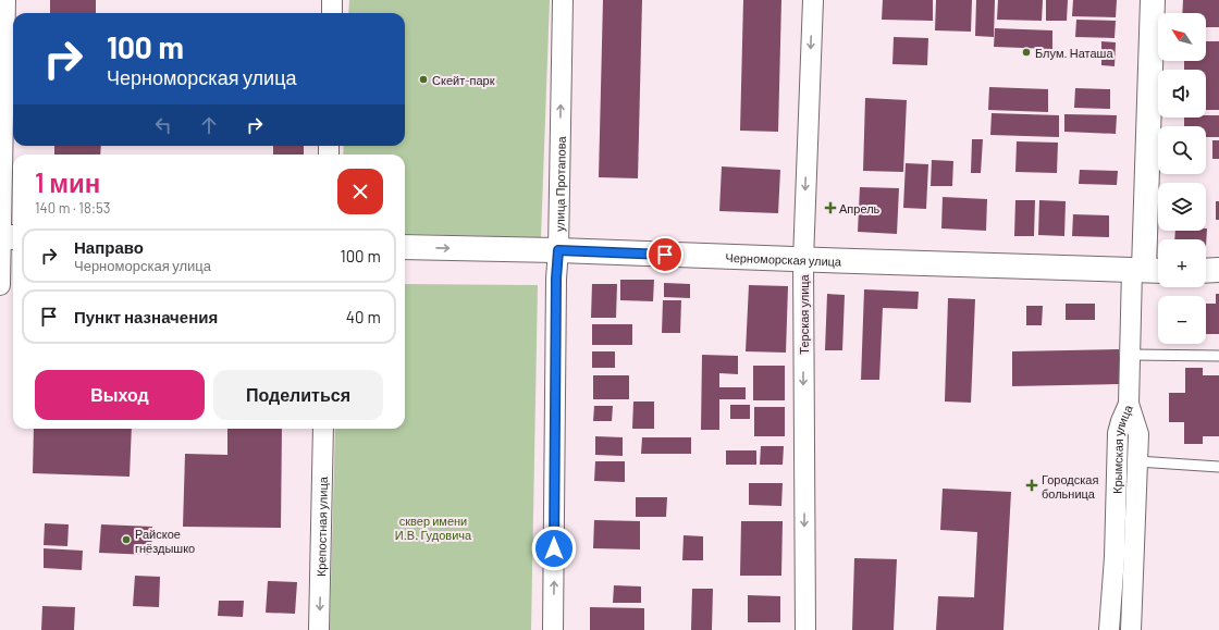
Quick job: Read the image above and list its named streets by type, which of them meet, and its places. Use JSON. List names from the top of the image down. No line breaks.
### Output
{"streets":{"street":["улица Протапова","Черноморская улица","Терская улица","Крымская улица","Крепостная улица"]},"crossings":[["улица Протапова","Черноморская улица"],["Черноморская улица","Терская улица"],["Черноморская улица","Крымская улица"]],"one_way":["улица Протапова","Терская улица","Крепостная улица"],"parks":["сквер имени И.В. Гудовича"],"places":{"other":["Блум. Наташа","Скейт-парк","Райское гнёздышко"],"health":["Апрель","Городская больница"]},"north":"top left","page":{"map_buttons":["+","−"],"turn":["100 m","Черноморская улица"],"heading":["1 мин","140 m · 18:53"],"list":[{"name":"Направо","note":"Черноморская улица","value":"100 m"},{"name":"Пункт назначения","value":"40 m"}],"buttons":["Выход","Поделиться"]}}
